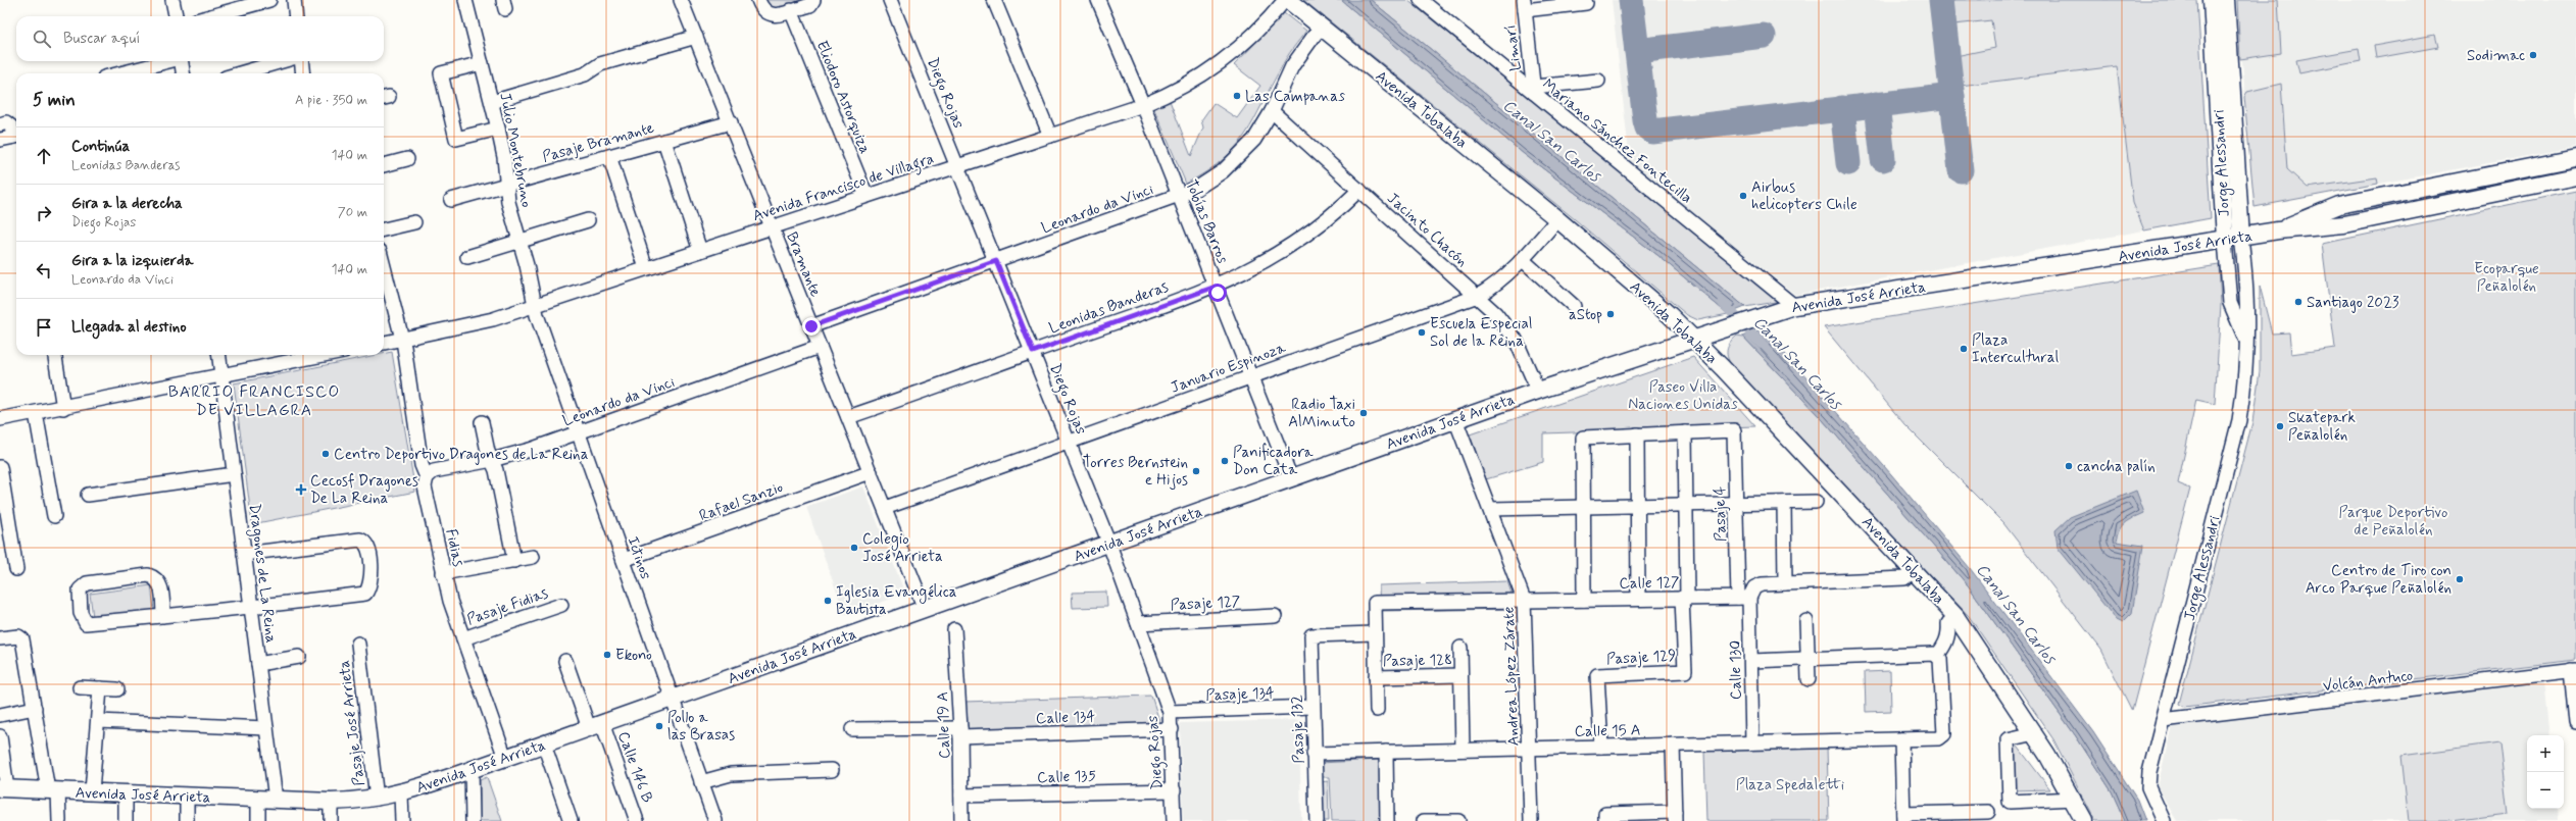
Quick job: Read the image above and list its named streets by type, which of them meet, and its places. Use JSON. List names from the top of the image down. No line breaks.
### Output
{"streets":{"main road":["Avenida Tobalaba","Jorge Alessandri","Avenida José Arrieta"],"street":["Limarí","Diego Rojas","Eliodoro Astorquiza","Mariano Sánchez Fontecilla","Pasaje Bramante","Julio Montebruno","Avenida Francisco de Villagra","Leonardo da Vinci","Tobías Barros","Jacinto Chacón","Bramante","Leonidas Banderas","Januario Espinoza","Rafael Sanzio","Pasaje 4","Fidias","Ictinos","Dragones de La Reina","Calle 127","Pasaje 127","Pasaje Fidias","Pasaje 129","Pasaje 128","Calle 130","Andrea López Zárate","Volcán Antuco","Pasaje 134","Calle 134","Pasaje José Arrieta","Calle 19 A","Pasaje 132","Calle 15 A","Calle 146 B","Calle 135"]},"crossings":[["Limarí","Mariano Sánchez Fontecilla"],["Diego Rojas","Avenida Francisco de Villagra"],["Diego Rojas","Leonardo da Vinci"],["Diego Rojas","Avenida José Arrieta"],["Diego Rojas","Leonidas Banderas"],["Diego Rojas","Januario Espinoza"],["Diego Rojas","Pasaje 127"],["Diego Rojas","Pasaje 134"],["Diego Rojas","Calle 134"],["Diego Rojas","Calle 135"],["Eliodoro Astorquiza","Avenida Francisco de Villagra"],["Avenida Tobalaba","Avenida Francisco de Villagra"],["Avenida Tobalaba","Leonardo da Vinci"],["Avenida Tobalaba","Avenida José Arrieta"],["Avenida Tobalaba","Januario Espinoza"],["Mariano Sánchez Fontecilla","Avenida José Arrieta"],["Pasaje Bramante","Julio Montebruno"],["Pasaje Bramante","Bramante"],["Julio Montebruno","Avenida Francisco de Villagra"],["Julio Montebruno","Ictinos"],["Jorge Alessandri","Avenida José Arrieta"],["Jorge Alessandri","Volcán Antuco"],["Avenida Francisco de Villagra","Tobías Barros"],["Avenida Francisco de Villagra","Bramante"],["Avenida Francisco de Villagra","Fidias"],["Avenida Francisco de Villagra","Ictinos"],["Leonardo da Vinci","Tobías Barros"],["Leonardo da Vinci","Jacinto Chacón"],["Leonardo da Vinci","Bramante"],["Leonardo da Vinci","Fidias"],["Leonardo da Vinci","Ictinos"],["Tobías Barros","Avenida José Arrieta"],["Tobías Barros","Leonidas Banderas"],["Tobías Barros","Januario Espinoza"],["Jacinto Chacón","Avenida José Arrieta"],["Jacinto Chacón","Leonidas Banderas"],["Jacinto Chacón","Januario Espinoza"],["Avenida José Arrieta","Bramante"],["Avenida José Arrieta","Fidias"],["Avenida José Arrieta","Ictinos"],["Avenida José Arrieta","Dragones de La Reina"],["Avenida José Arrieta","Andrea López Zárate"],["Avenida José Arrieta","Pasaje José Arrieta"],["Avenida José Arrieta","Calle 146 B"],["Bramante","Leonidas Banderas"],["Bramante","Januario Espinoza"],["Bramante","Rafael Sanzio"],["Rafael Sanzio","Ictinos"],["Pasaje 4","Calle 127"],["Pasaje 4","Pasaje 129"],["Pasaje 4","Calle 130"],["Fidias","Pasaje Fidias"],["Calle 127","Pasaje 129"],["Calle 127","Pasaje 128"],["Calle 127","Calle 130"],["Calle 127","Andrea López Zárate"],["Pasaje 129","Calle 15 A"],["Pasaje 128","Pasaje 132"],["Pasaje 128","Calle 15 A"],["Calle 130","Calle 15 A"],["Andrea López Zárate","Calle 15 A"],["Pasaje 134","Pasaje 132"],["Calle 134","Calle 19 A"],["Calle 19 A","Calle 135"],["Pasaje 132","Calle 15 A"]],"districts":["BARRIO FRANCISCO DE VILLAGRA"],"water":["Canal San Carlos"],"parks":["Ecoparque Peñalolén","Paseo Villa Naciones Unidas","Parque Deportivo de Peñalolén","Plaza Spedaletti"],"places":{"other":["Sodimac","Las Campanas","Airbus helicopters Chile","Santiago 2023","aStop","Escuela Especial Sol de la Reina","Plaza Intercultural","Radio Taxi AlMinuto","Skatepark Peñalolén","Centro Deportivo Dragones de La Reina","Panificadora Don Cata","cancha palín","Torres Bernstein e Hijos","Colegio José Arrieta","Centro de Tiro con Arco Parque Peñalolén","Iglesia Evangélica Bautista","Ekono","Pollo a las Brasas"],"health":["Cecosf Dragones De La Reina"]},"page":{"search":"Buscar aquí","heading":["5 min","A pie · 350 m"],"list":[["Continúa","Leonidas Banderas","140 m"],["Gira a la derecha","Diego Rojas","70 m"],["Gira a la izquierda","Leonardo da Vinci","140 m"],"Llegada al destino"],"map_buttons":["+","−"]}}
